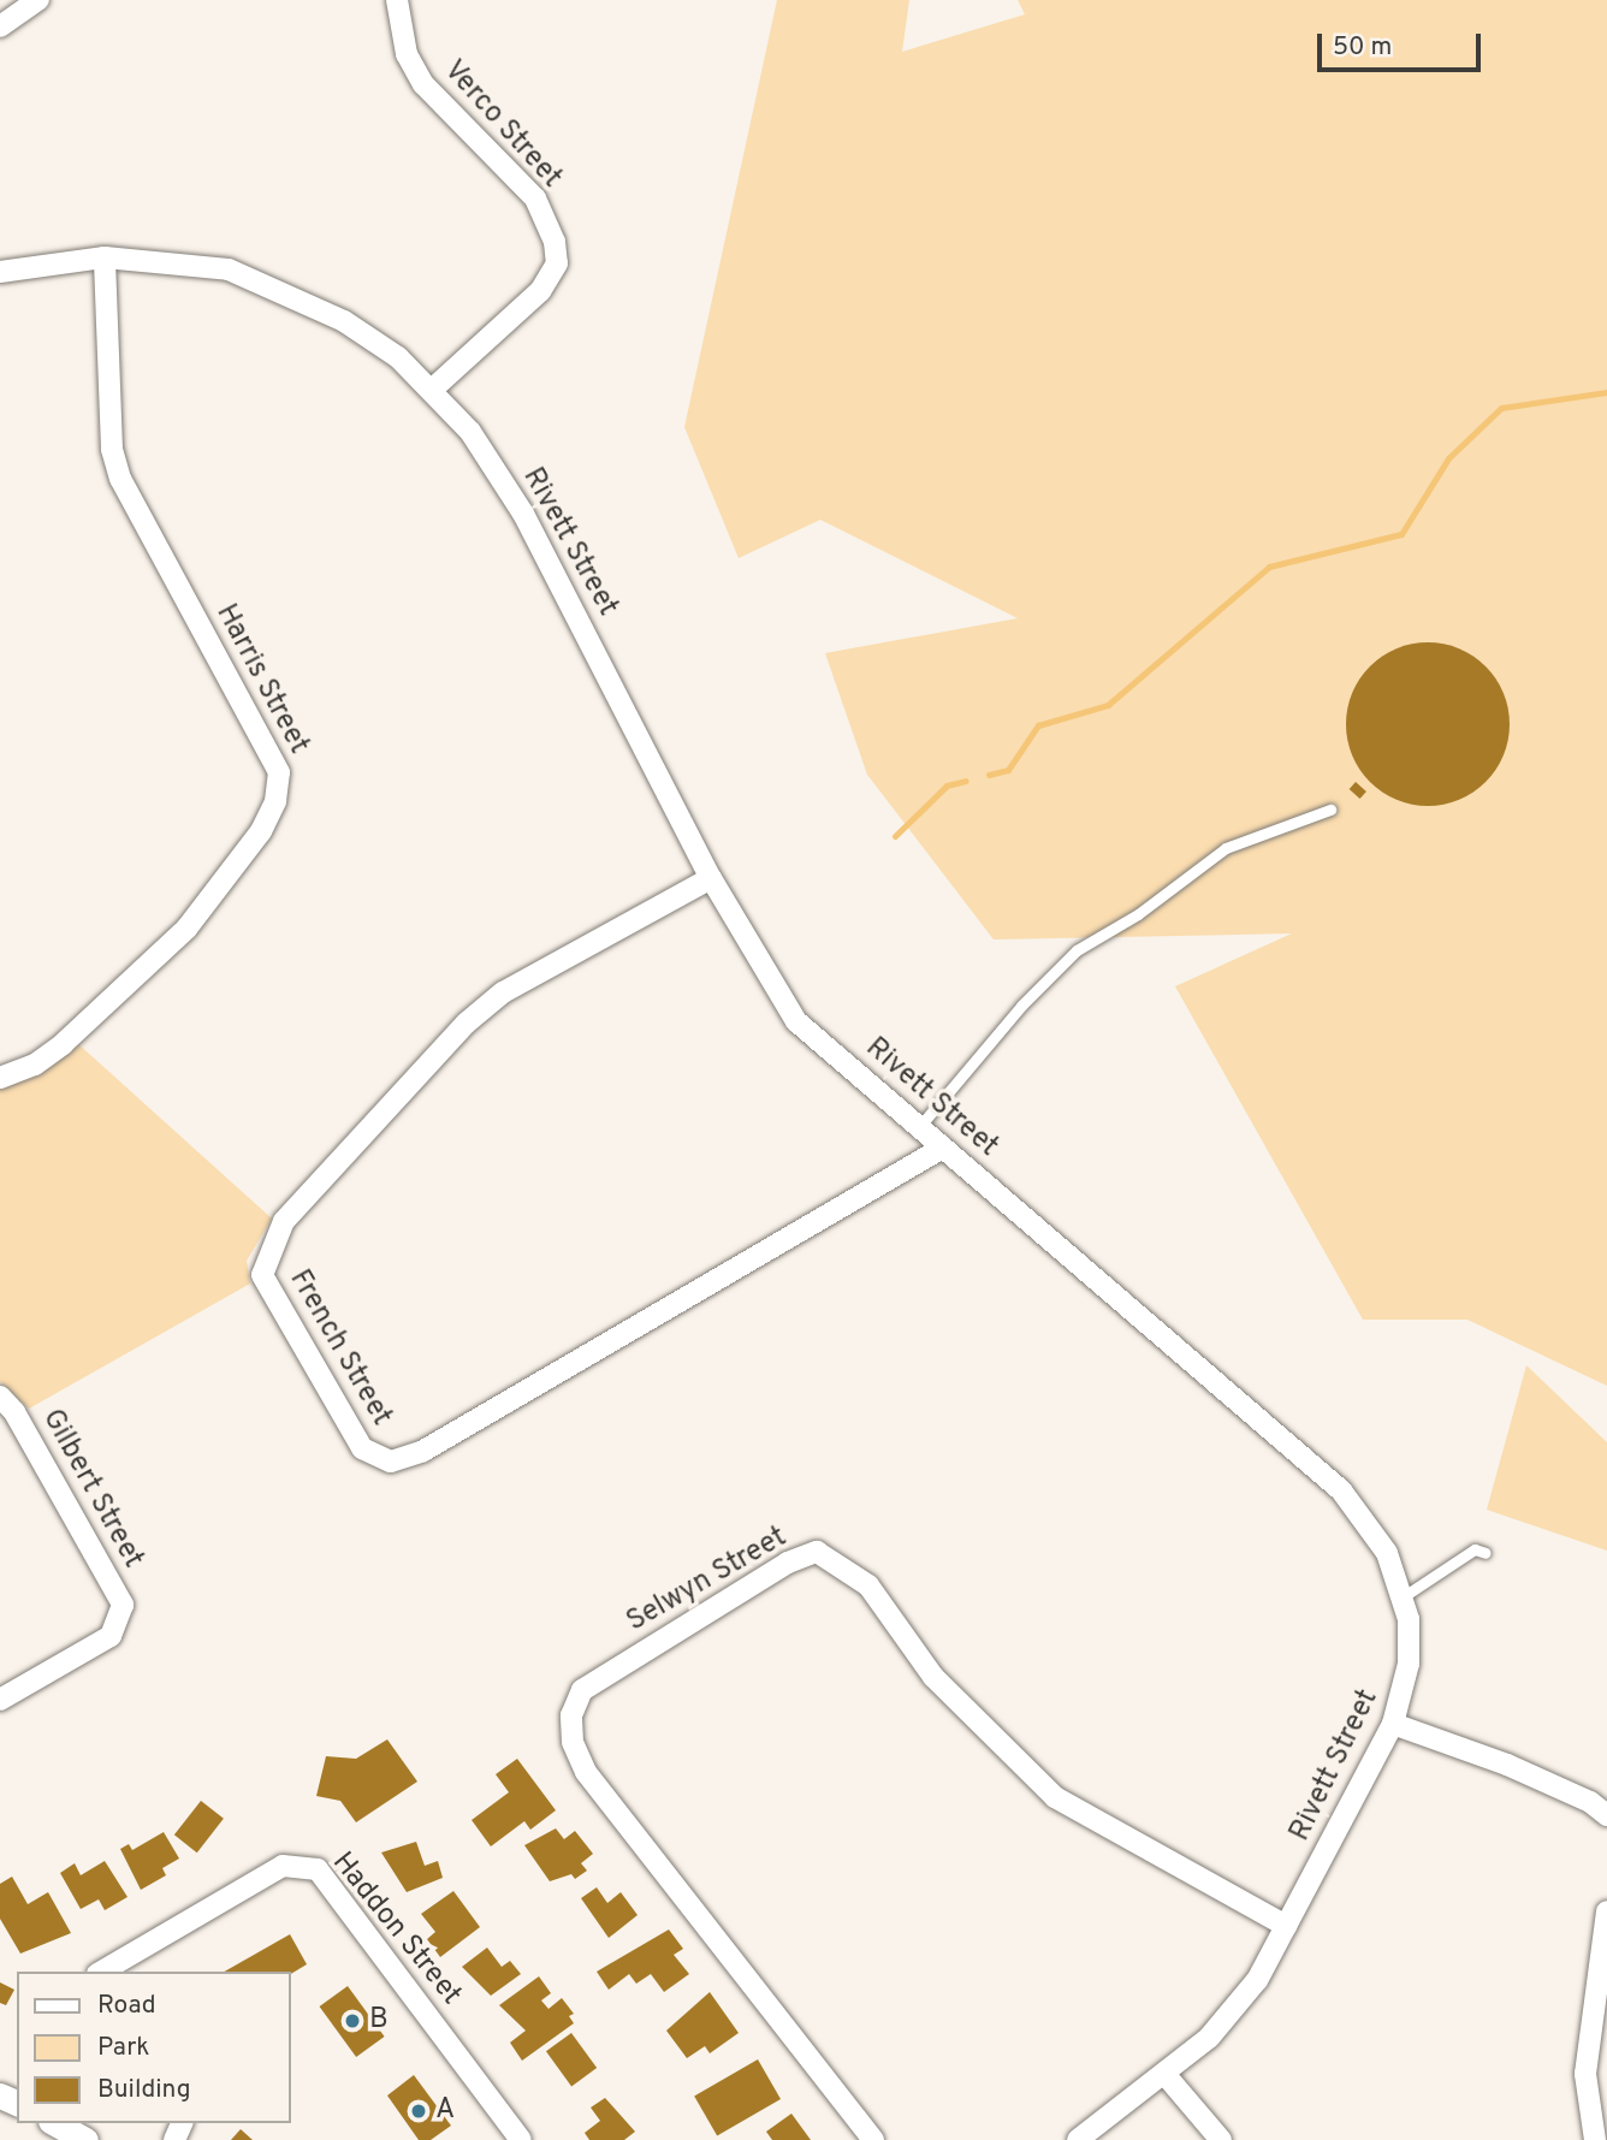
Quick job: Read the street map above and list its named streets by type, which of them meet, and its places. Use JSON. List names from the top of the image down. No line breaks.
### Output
{"streets":{"street":["Verco Street","Rivett Street","Harris Street","French Street","Gilbert Street","Selwyn Street","Haddon Street"]},"crossings":[["Verco Street","Rivett Street"],["Rivett Street","Harris Street"],["Rivett Street","French Street"],["Rivett Street","Selwyn Street"]],"places":["B","A"],"legend":["Road","Park","Building"],"scale_bar":"50 m"}
